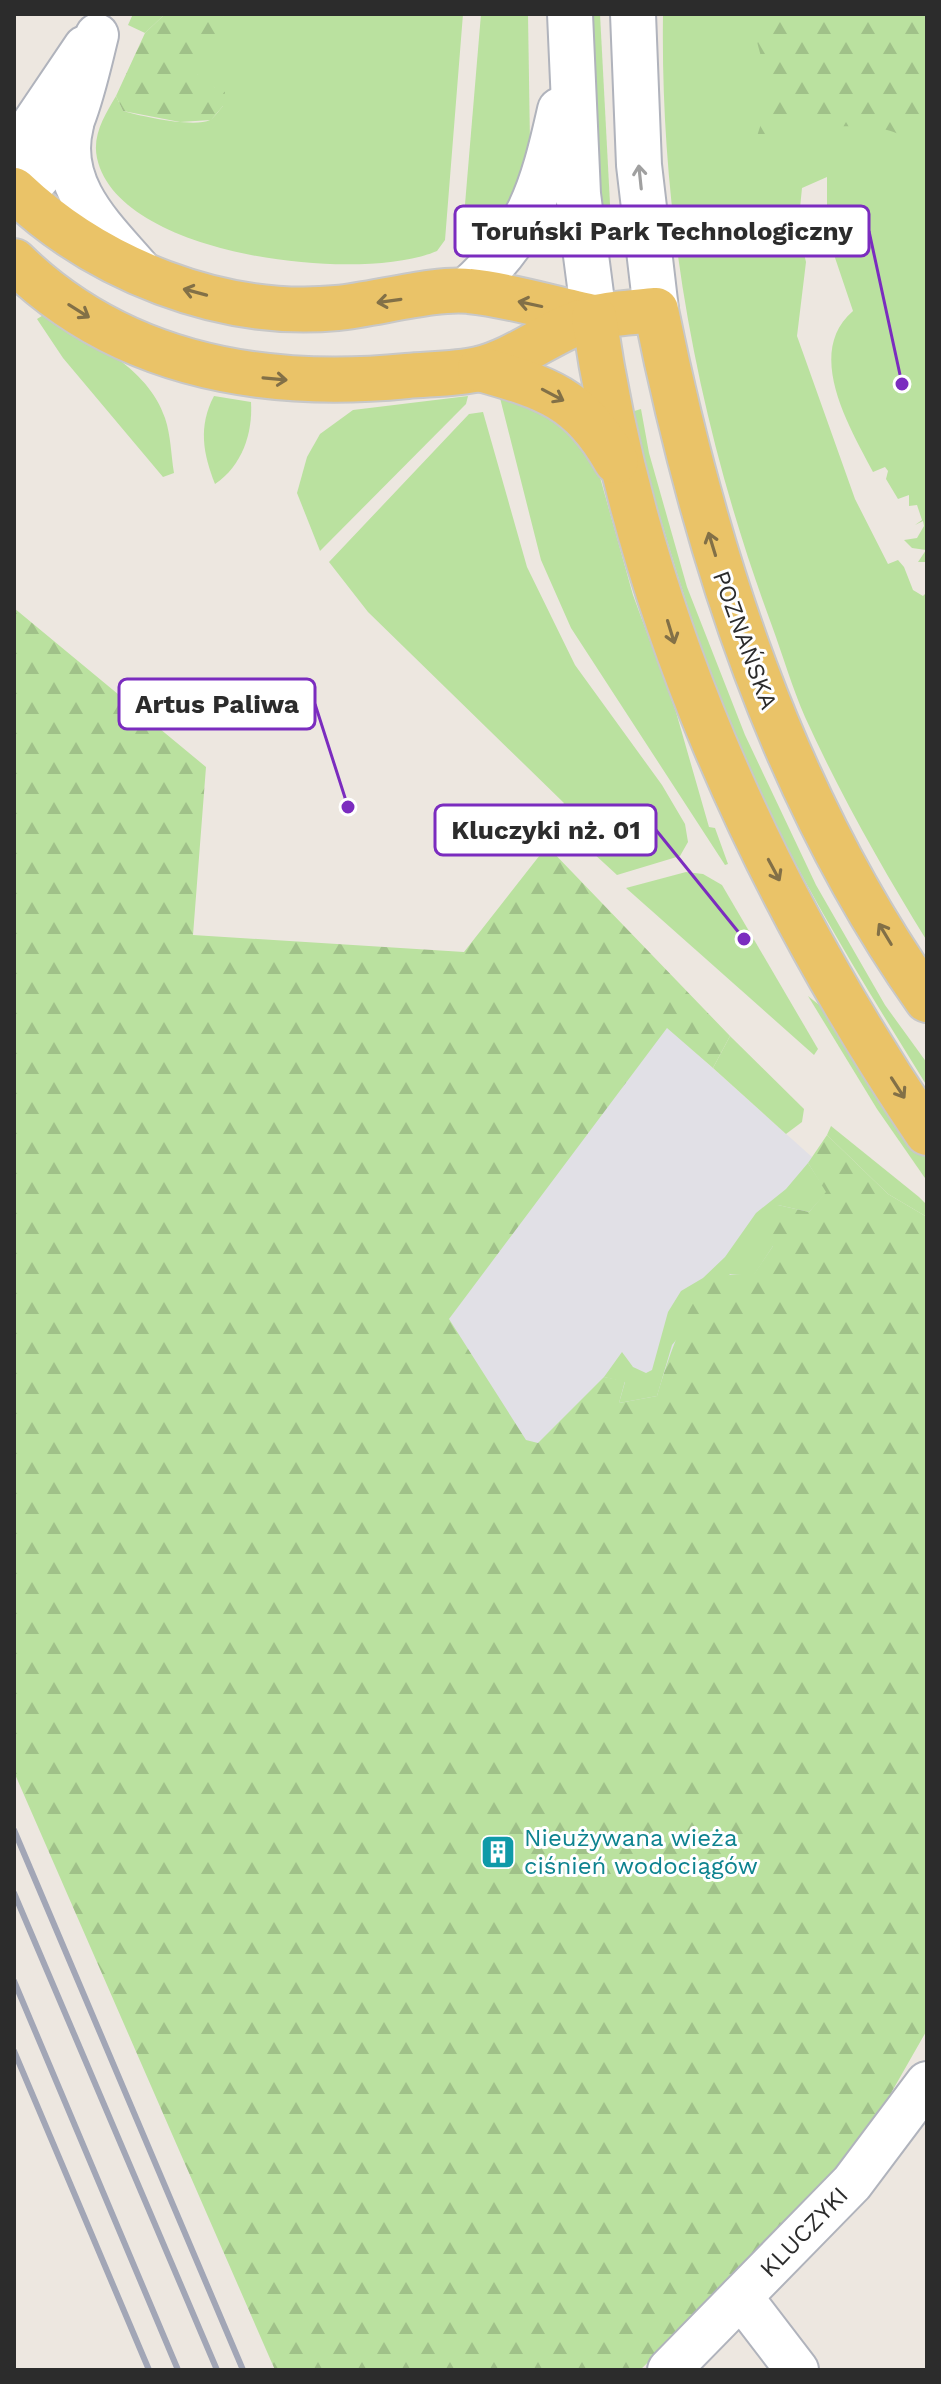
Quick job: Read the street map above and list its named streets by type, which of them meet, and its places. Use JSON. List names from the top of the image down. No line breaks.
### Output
{"streets":{"main road":["POZNAŃSKA"],"street":["KLUCZYKI"]},"places":{"other":["Toruński Park Technologiczny","Artus Paliwa","Kluczyki nż. 01"],"building":["Nieużywana wieża ciśnień wodociągów"]}}
